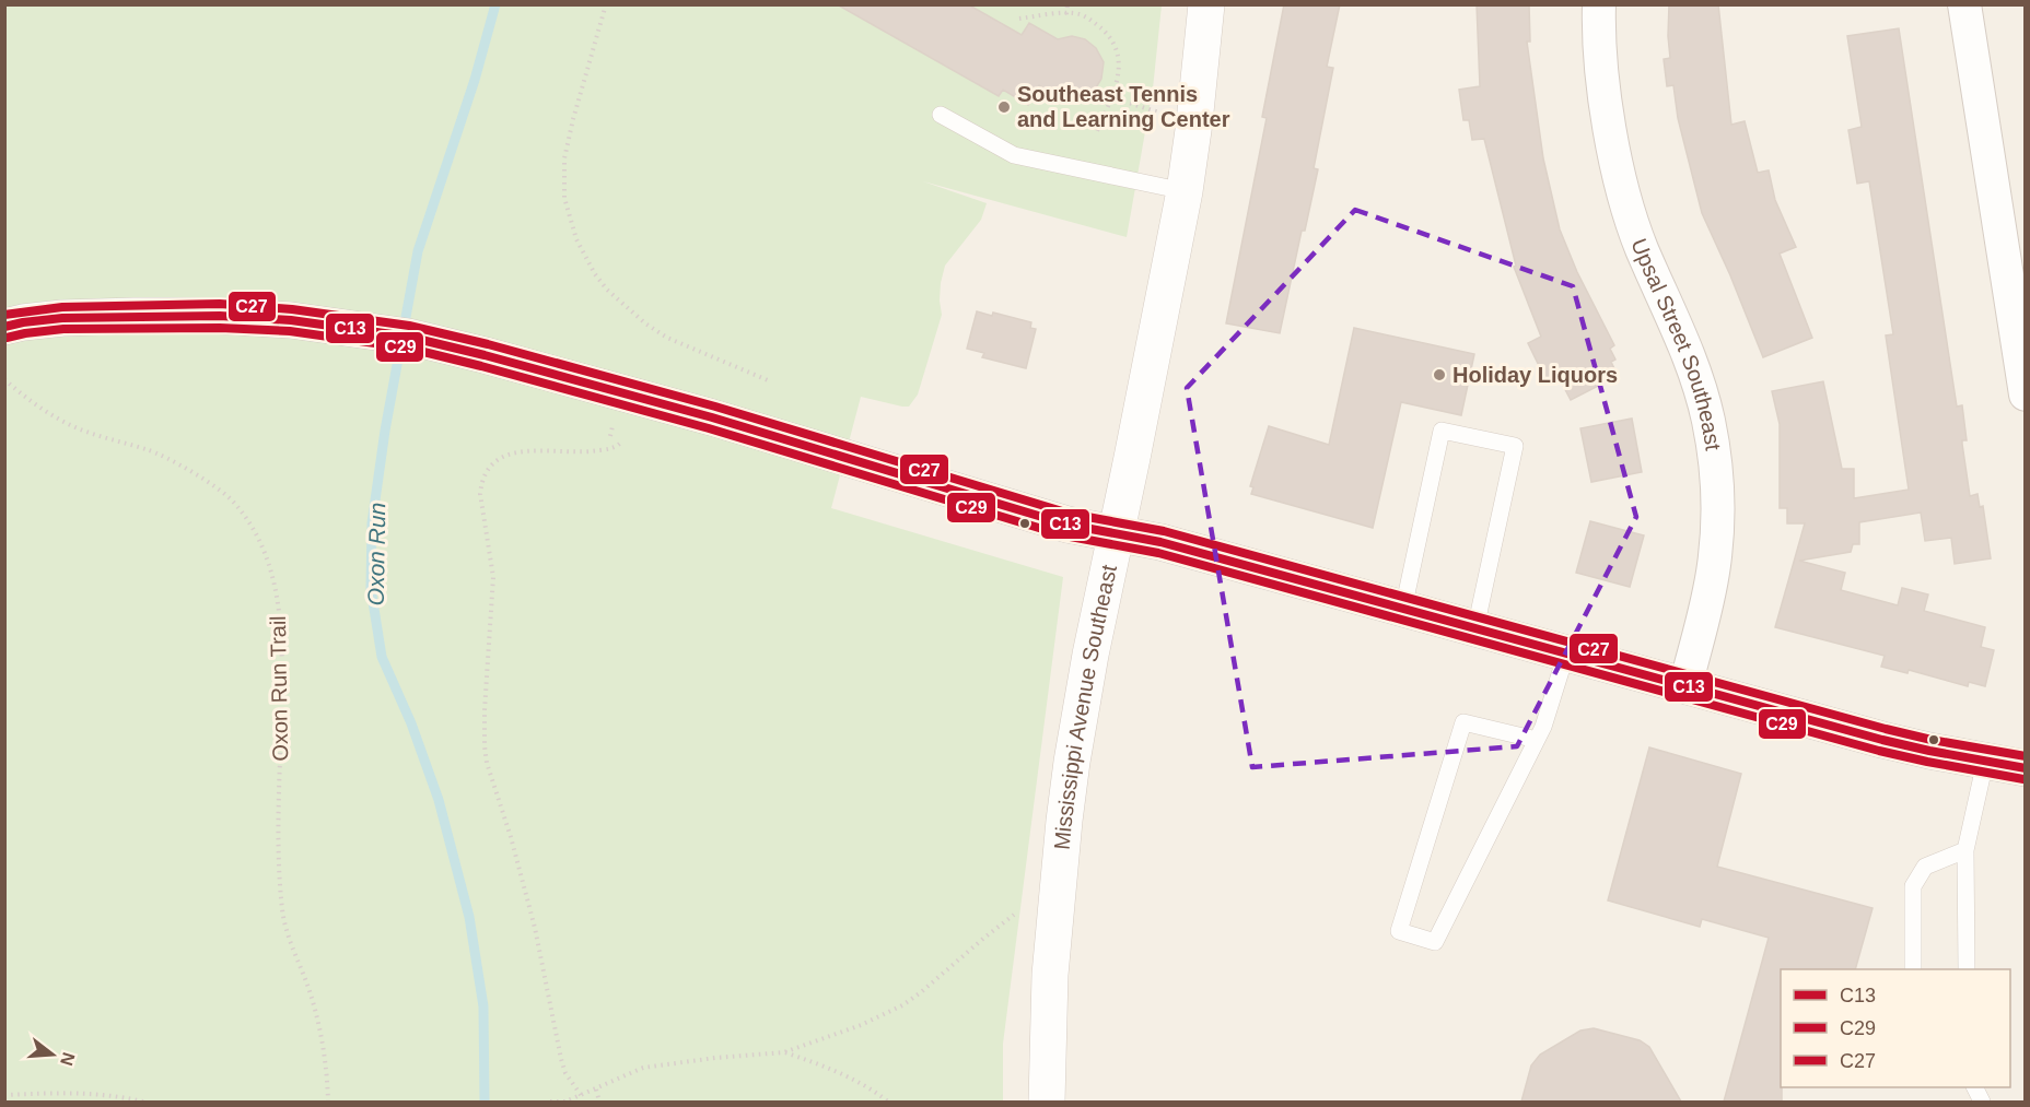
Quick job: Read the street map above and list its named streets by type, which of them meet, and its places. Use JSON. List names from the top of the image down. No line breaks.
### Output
{"streets":{"main road":["Mississippi Avenue Southeast"],"street":["Upsal Street Southeast"],"path":["Oxon Run Trail"]},"water":["Oxon Run"],"places":["Southeast Tennis and Learning Center","Holiday Liquors"],"lines":["transit line C27","transit line C13","transit line C29"],"legend":["C13","C29","C27"],"north":"right"}
